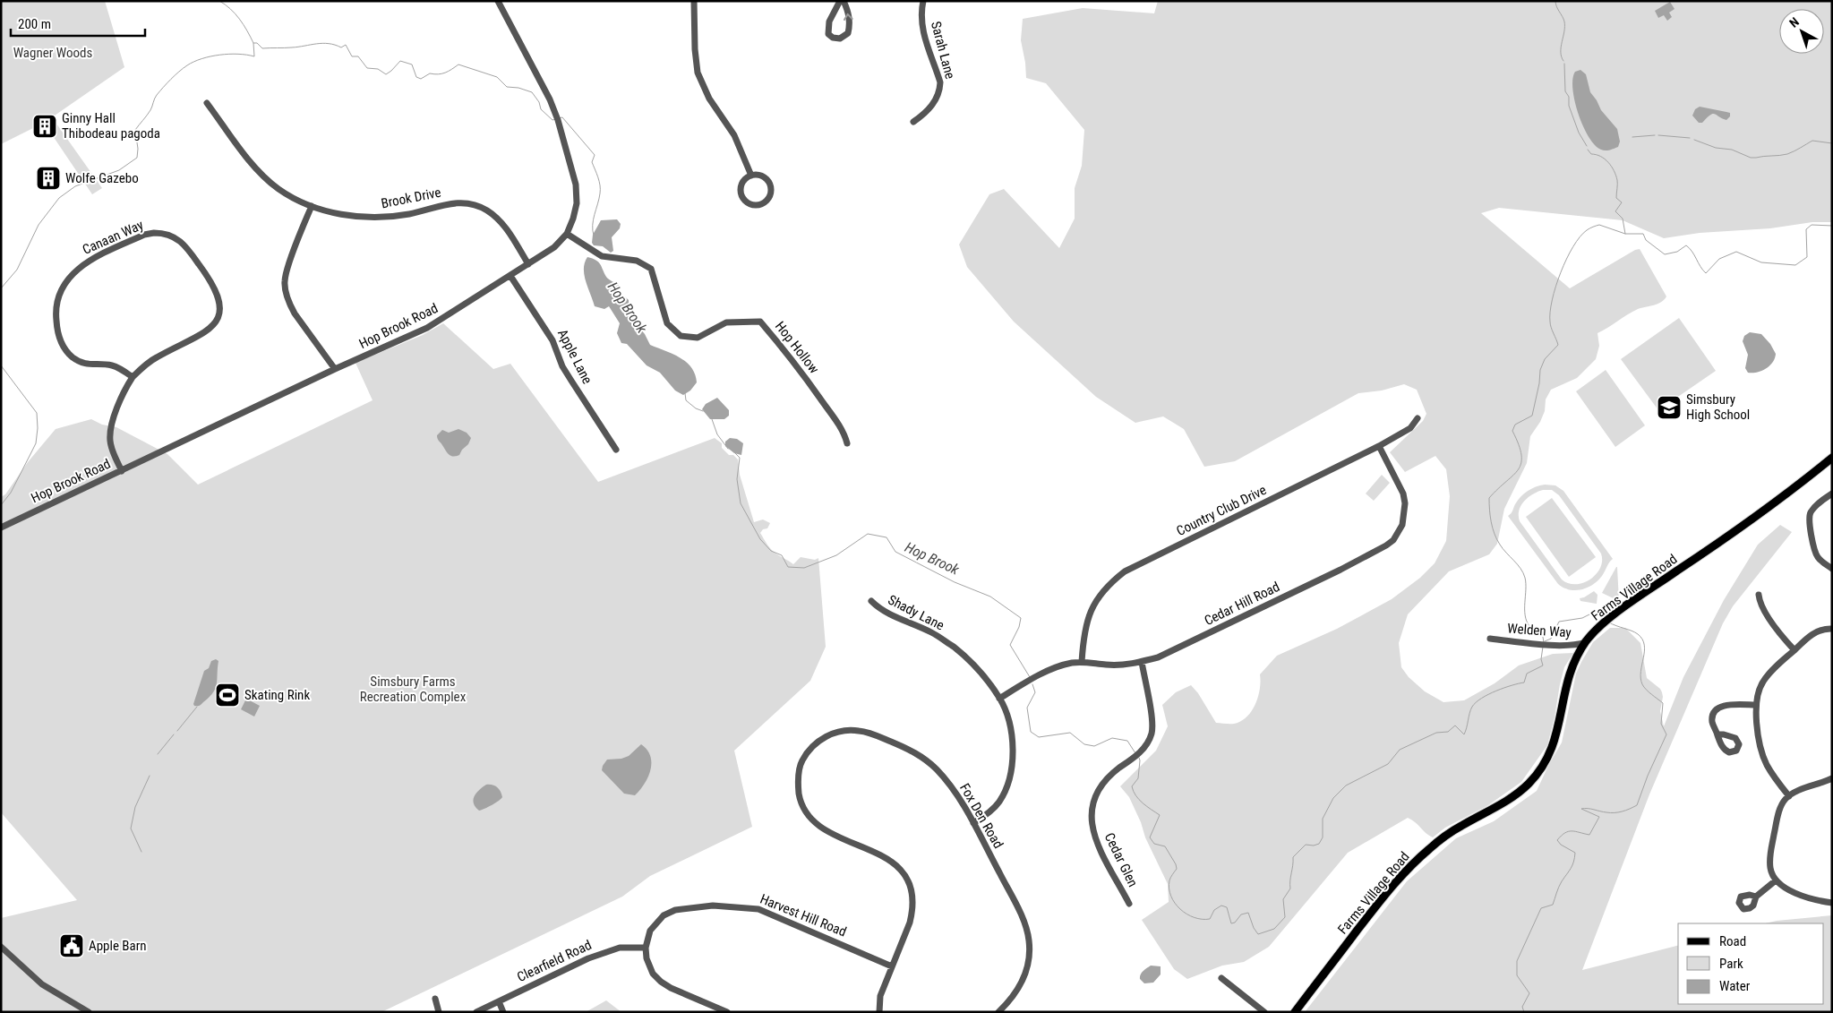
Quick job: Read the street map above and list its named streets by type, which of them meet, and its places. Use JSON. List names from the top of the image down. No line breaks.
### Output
{"streets":{"main road":["Farms Village Road"],"street":["Sarah Lane","Brook Drive","Canaan Way","Hop Brook Road","Hop Hollow","Apple Lane","Country Club Drive","Cedar Hill Road","Shady Lane","Welden Way","Fox Den Road","Cedar Glen","Harvest Hill Road","Clearfield Road"]},"crossings":[["Brook Drive","Hop Brook Road"],["Canaan Way","Hop Brook Road"],["Hop Brook Road","Hop Hollow"],["Hop Brook Road","Apple Lane"],["Country Club Drive","Cedar Hill Road"],["Farms Village Road","Welden Way"],["Cedar Hill Road","Shady Lane"],["Cedar Hill Road","Cedar Glen"],["Shady Lane","Fox Den Road"],["Fox Den Road","Harvest Hill Road"],["Harvest Hill Road","Clearfield Road"]],"water":["Hop Brook"],"parks":["Wagner Woods","Simsbury Farms Recreation Complex"],"places":{"building":["Ginny Hall Thibodeau pagoda","Wolfe Gazebo"],"school or university":["Simsbury High School"],"sports":["Skating Rink"],"public building":["Apple Barn"]},"legend":["Road","Park","Water"],"scale_bar":"200 m","north":"top left"}
